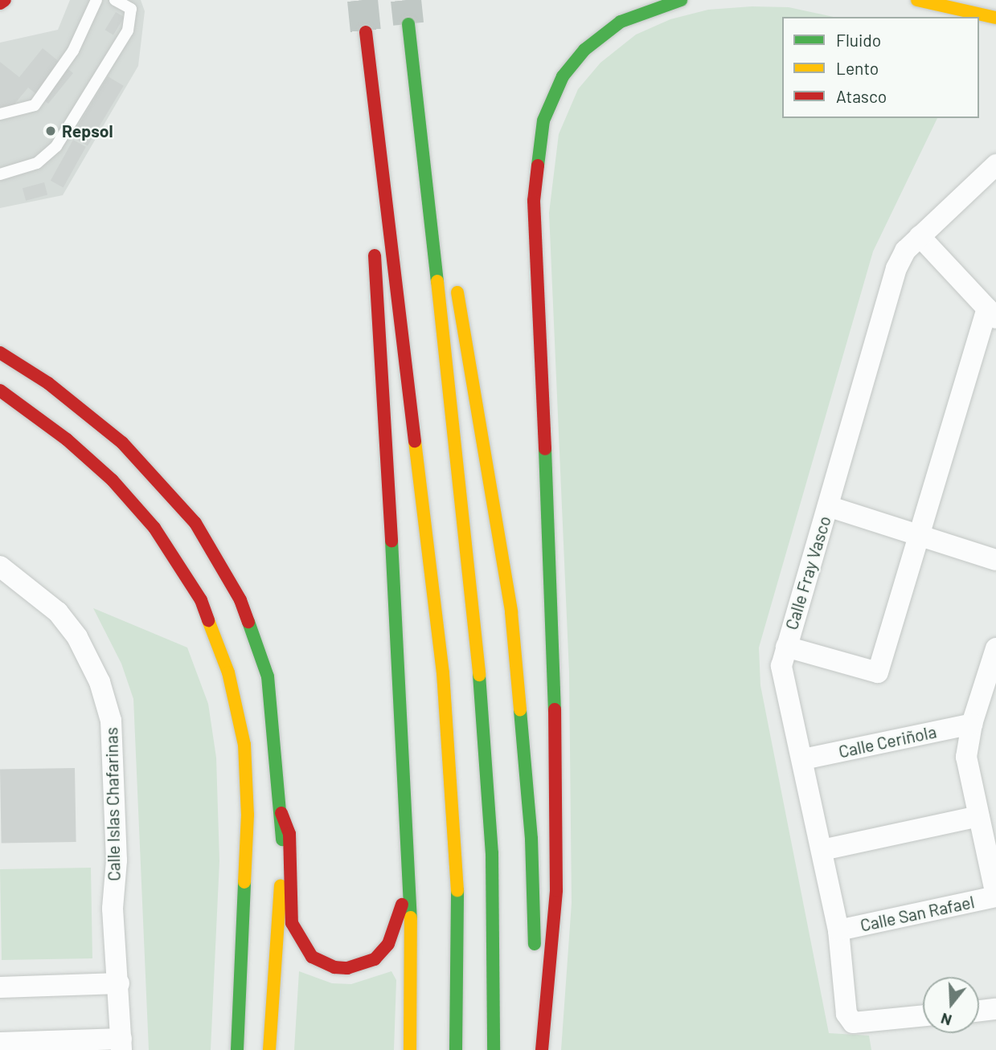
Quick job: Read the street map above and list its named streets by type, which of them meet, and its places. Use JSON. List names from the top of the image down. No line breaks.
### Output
{"streets":{"street":["Calle Fray Vasco","Calle Ceriñola","Calle Islas Chafarinas","Calle San Rafael"]},"crossings":[["Calle Fray Vasco","Calle Ceriñola"],["Calle Fray Vasco","Calle San Rafael"]],"places":["Repsol"],"legend":["Fluido","Lento","Atasco"],"north":"bottom"}
